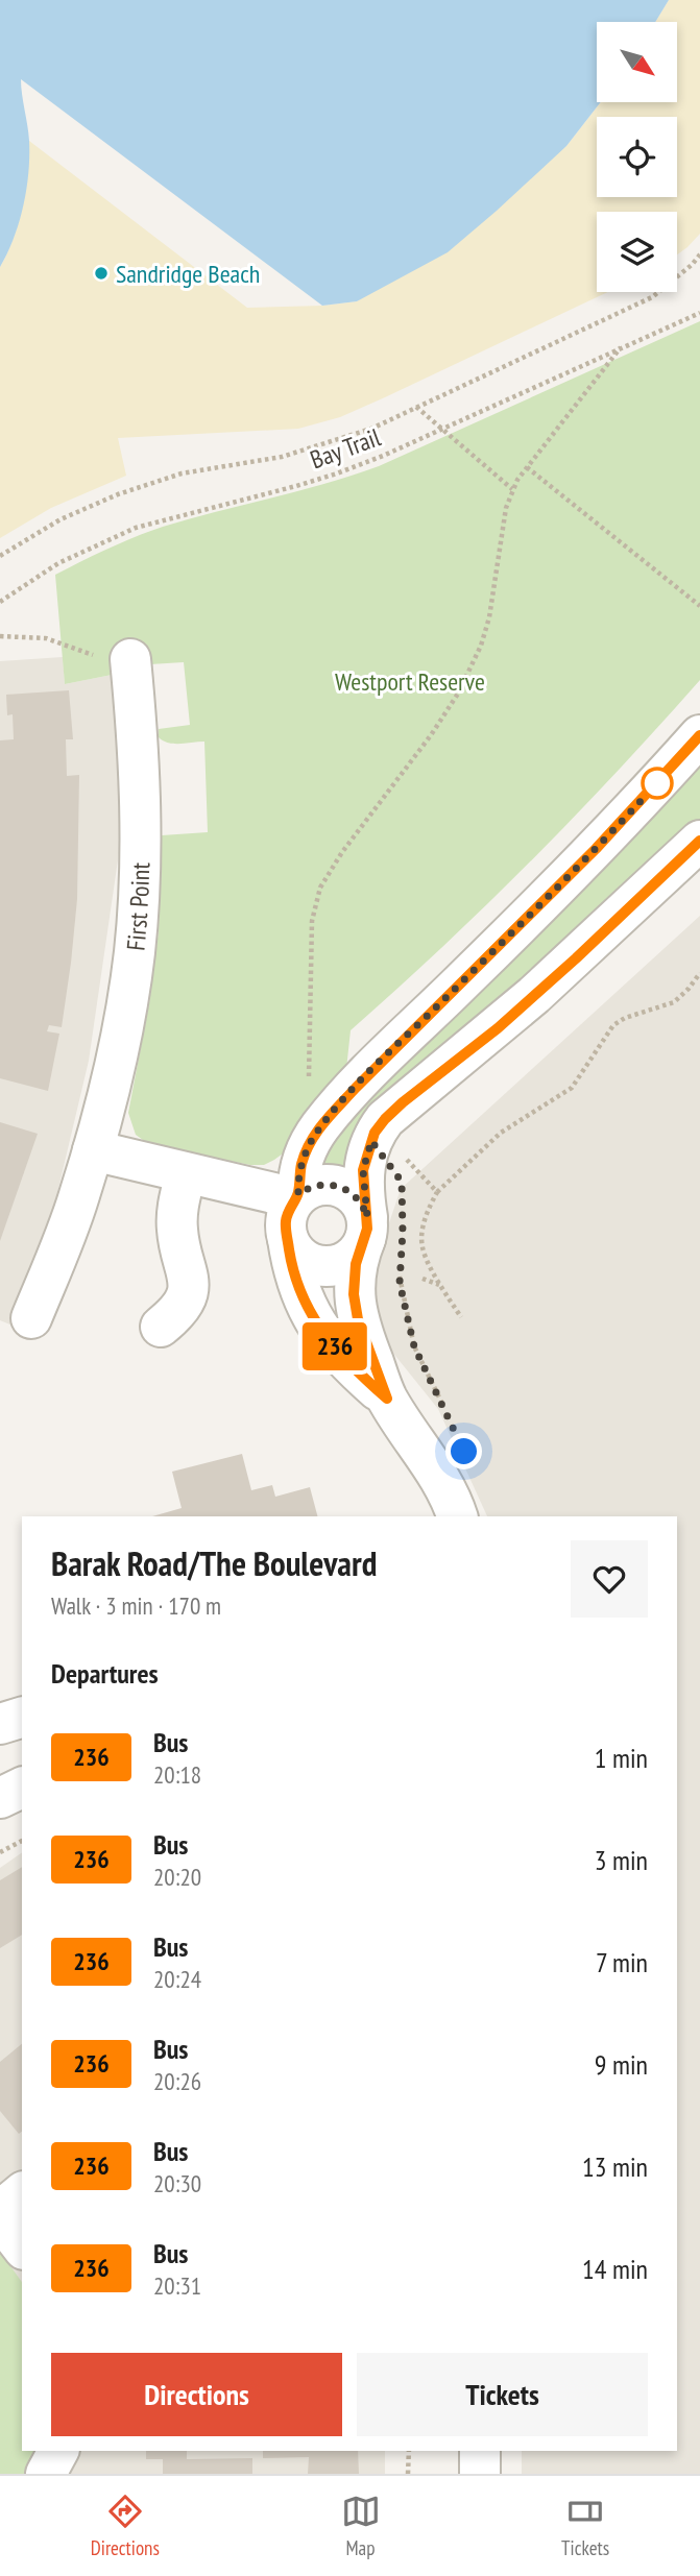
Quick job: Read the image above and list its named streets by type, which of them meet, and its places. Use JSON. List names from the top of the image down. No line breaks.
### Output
{"streets":{"street":["First Point"],"path":["Bay Trail"]},"parks":["Westport Reserve"],"places":["Sandridge Beach"],"lines":["bus line 236"],"north":"bottom right","page":{"on_map":"236","heading":[["Barak Road/The Boulevard","Walk · 3 min · 170 m"],"Departures"],"list":[{"mark":"236","name":"Bus","note":"20:18","value":"1 min"},{"mark":"236","name":"Bus","note":"20:20","value":"3 min"},{"mark":"236","name":"Bus","note":"20:24","value":"7 min"},{"mark":"236","name":"Bus","note":"20:26","value":"9 min"},{"mark":"236","name":"Bus","note":"20:30","value":"13 min"},{"mark":"236","name":"Bus","note":"20:31","value":"14 min"}],"buttons":["Directions","Tickets"],"tabs":["Directions","Map","Tickets"]}}
